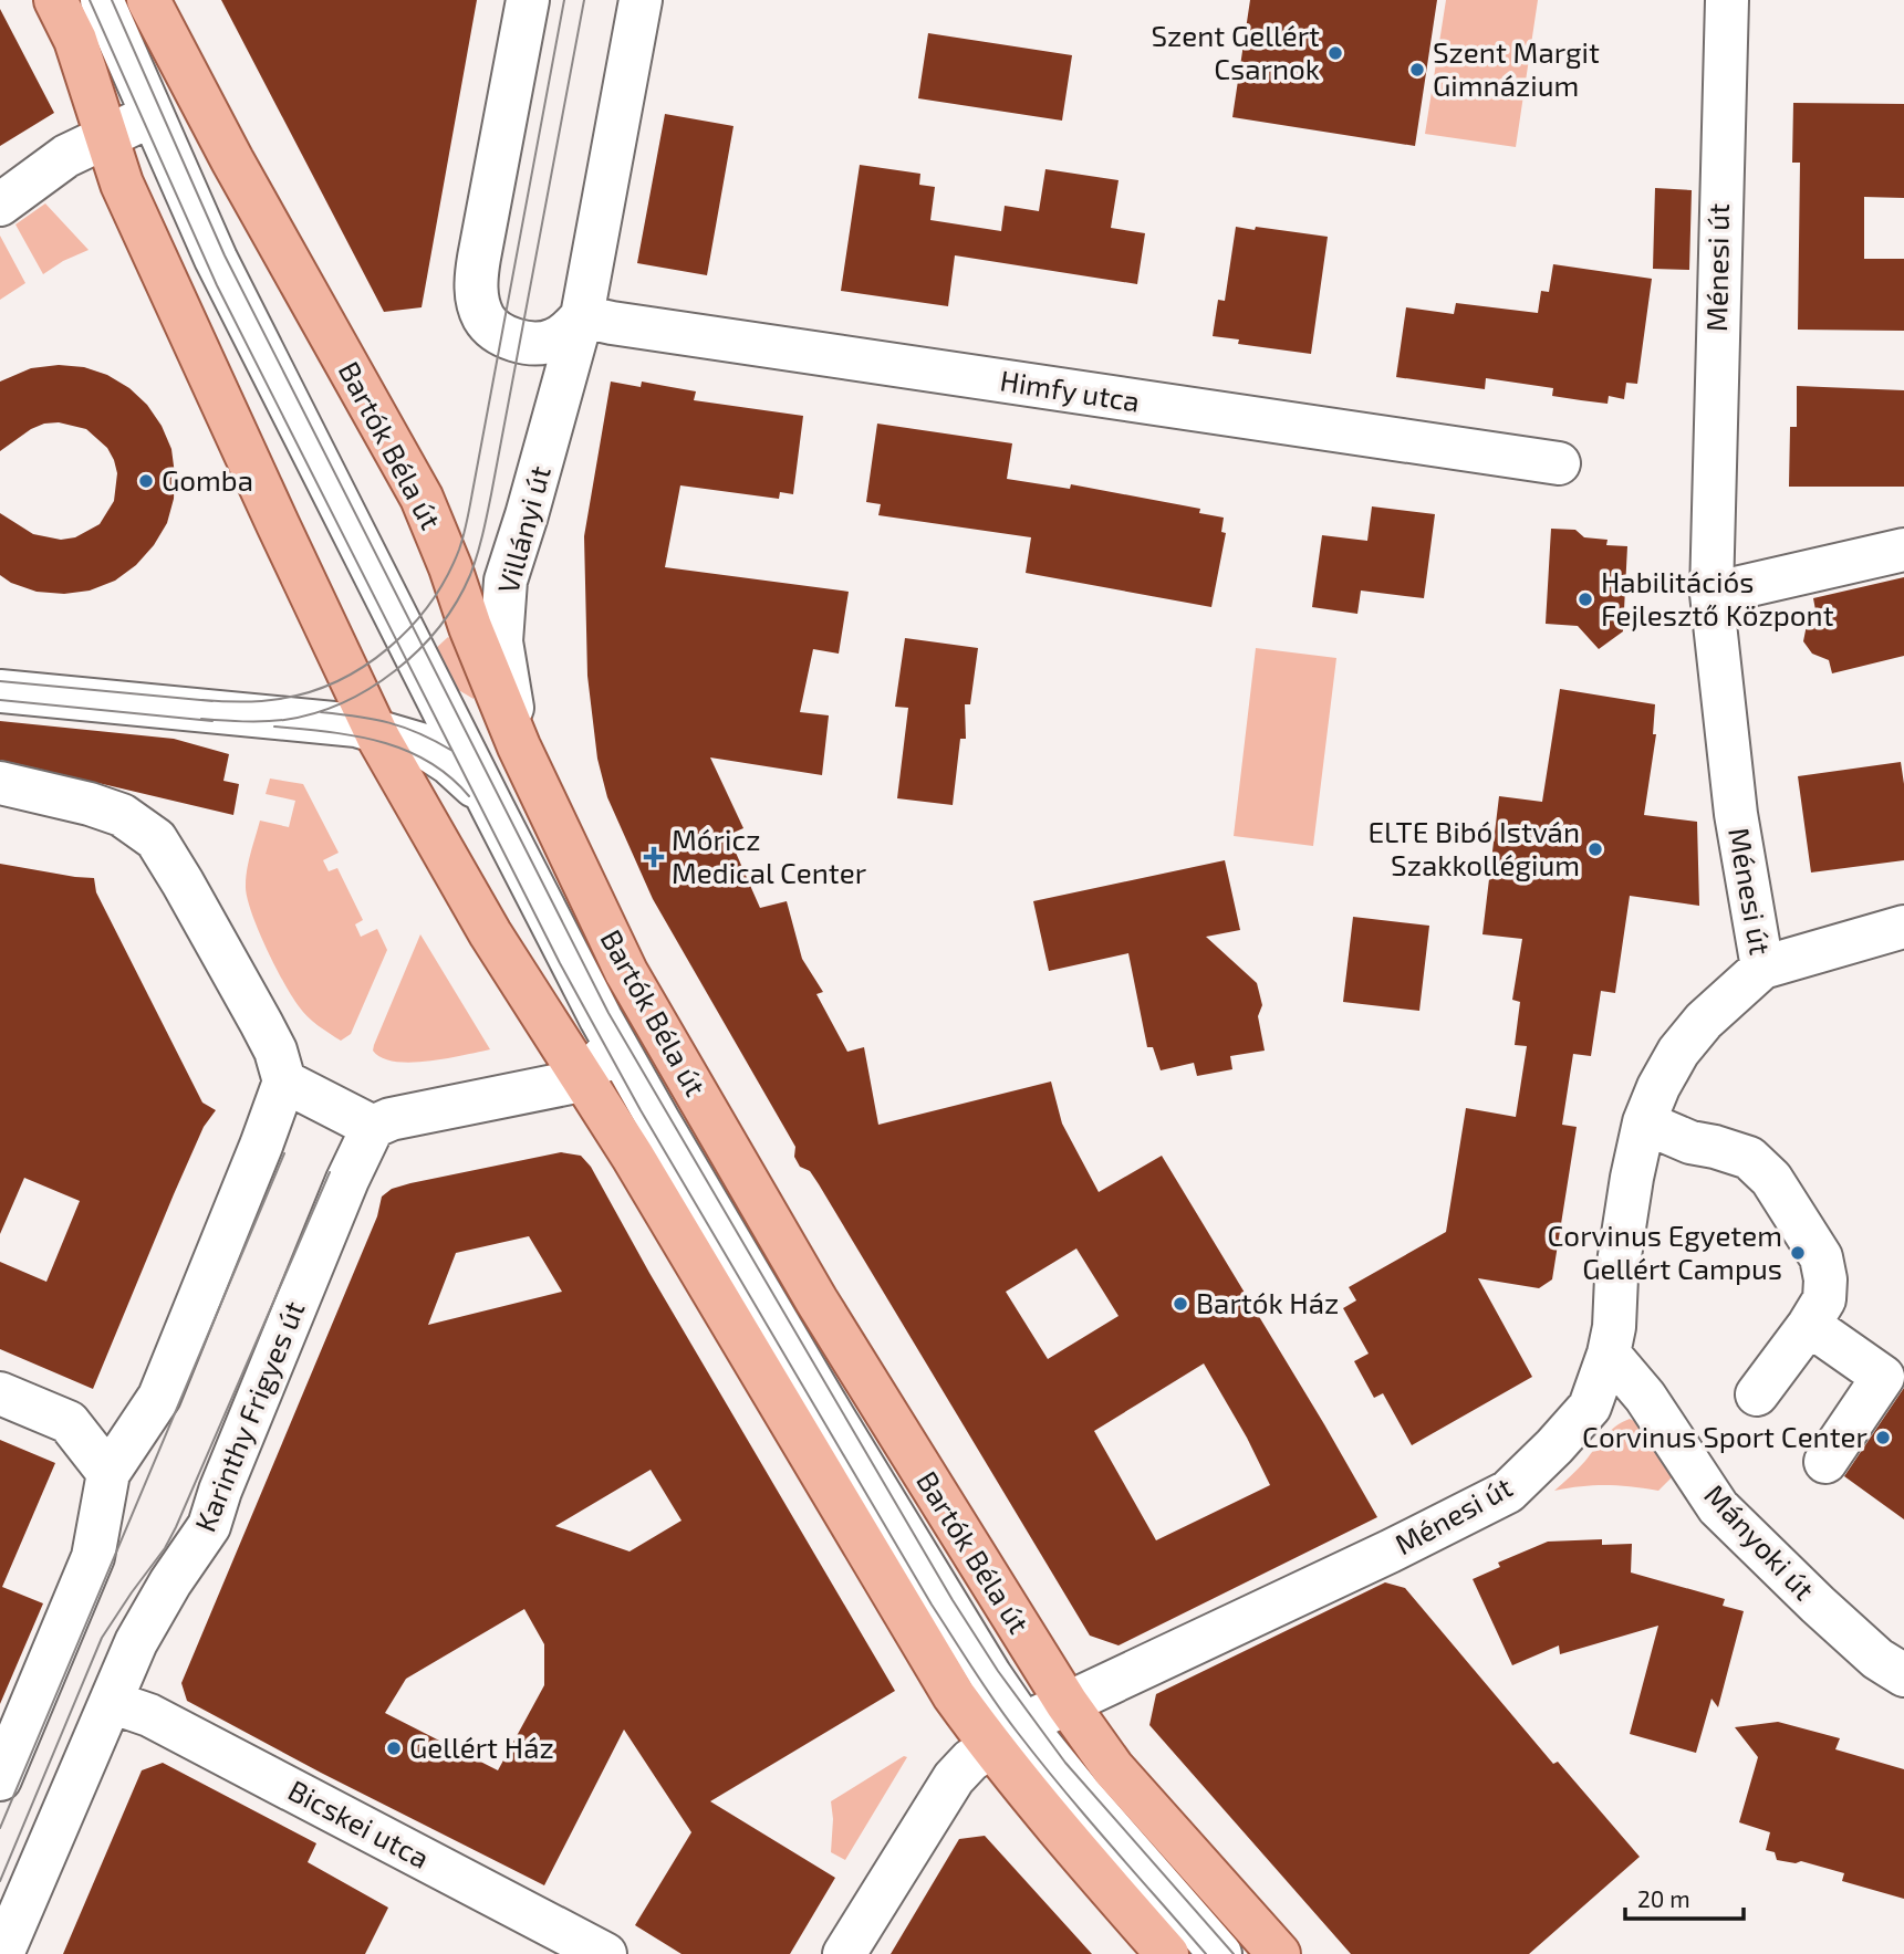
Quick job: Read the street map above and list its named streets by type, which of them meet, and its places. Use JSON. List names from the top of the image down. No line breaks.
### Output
{"streets":{"main road":["Bartók Béla út"],"street":["Ménesi út","Himfy utca","Villányi út","Karinthy Frigyes út","Mányoki út","Bicskei utca"]},"crossings":[["Ménesi út","Bartók Béla út"],["Ménesi út","Mányoki út"],["Himfy utca","Villányi út"],["Bartók Béla út","Villányi út"],["Karinthy Frigyes út","Bicskei utca"]],"places":{"other":["Szent Gellért Csarnok","Szent Margit Gimnázium","Gomba","Habilitációs Fejlesztő Központ","ELTE Bibó István Szakkollégium","Corvinus Egyetem Gellért Campus","Bartók Ház","Corvinus Sport Center","Gellért Ház"],"health":["Móricz Medical Center"]},"scale_bar":"20 m"}
